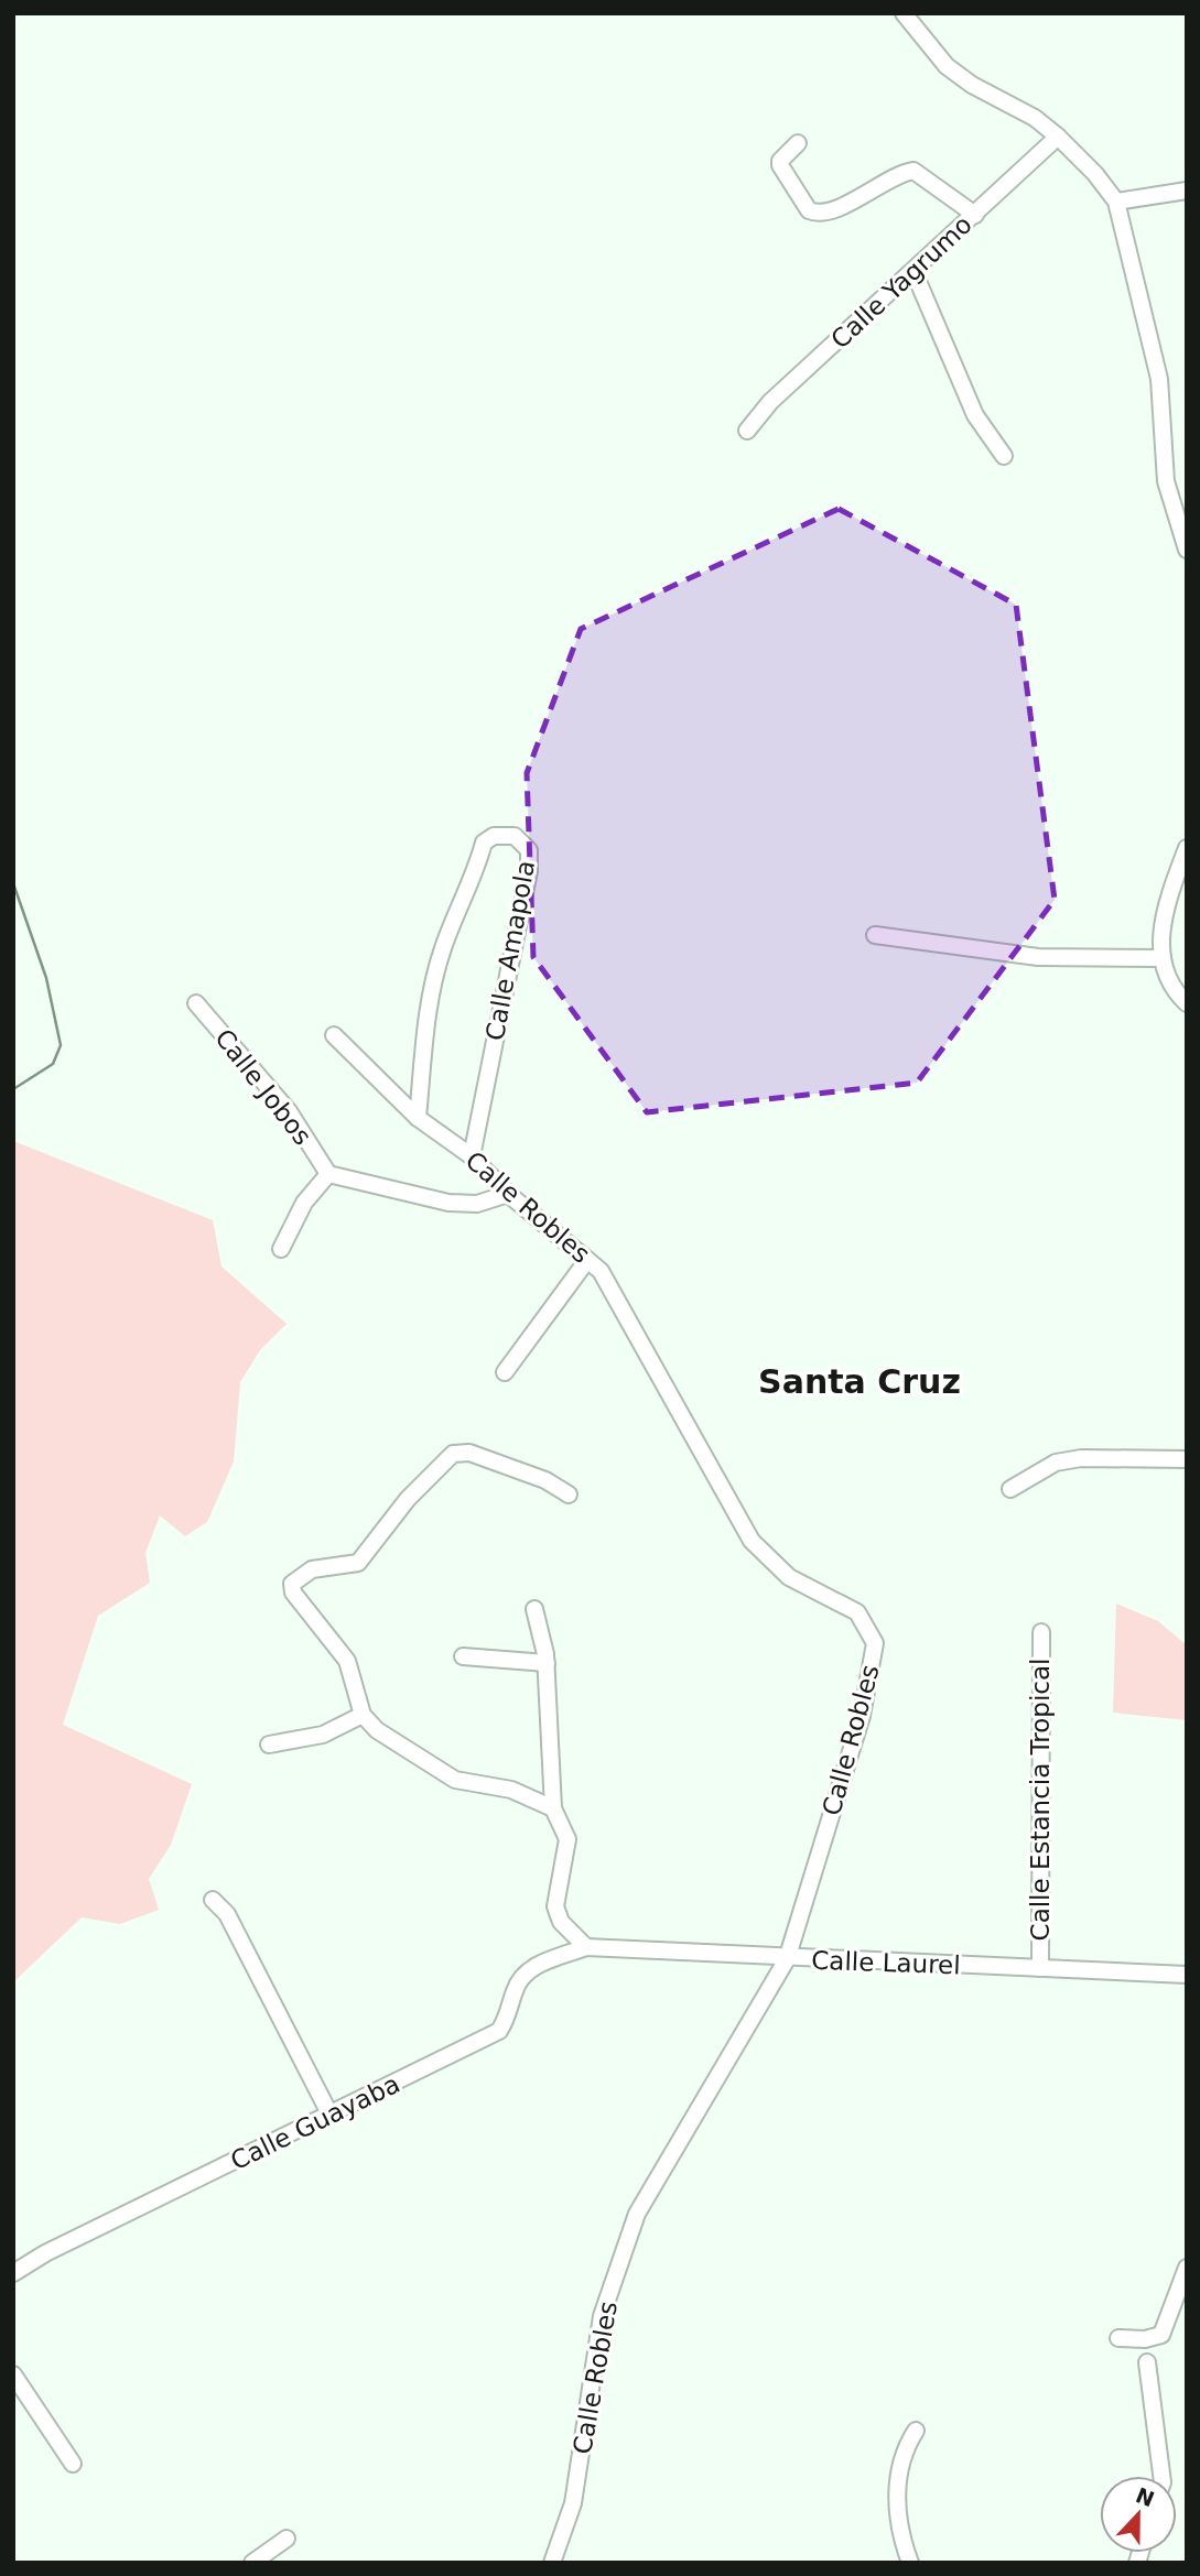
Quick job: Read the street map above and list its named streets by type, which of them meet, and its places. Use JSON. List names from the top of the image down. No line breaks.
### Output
{"streets":{"street":["Calle Yagrumo","Calle Amapola","Calle Jobos","Calle Robles","Calle Estancia Tropical","Calle Laurel","Calle Guayaba"]},"crossings":[["Calle Amapola","Calle Robles"],["Calle Robles","Calle Laurel"],["Calle Estancia Tropical","Calle Laurel"],["Calle Laurel","Calle Guayaba"]],"districts":["Santa Cruz"],"north":"top"}
